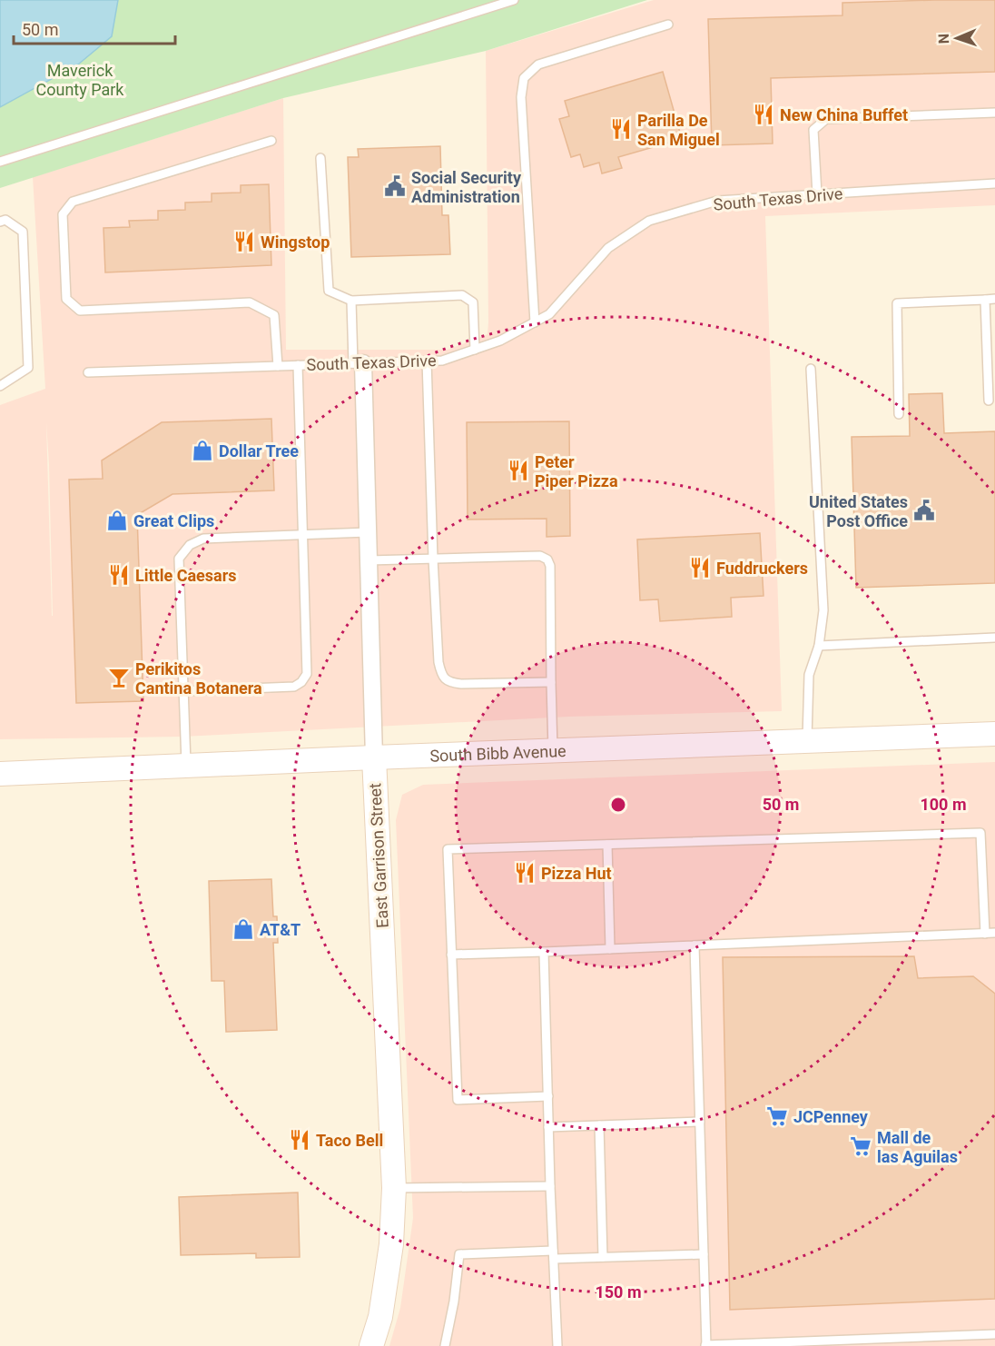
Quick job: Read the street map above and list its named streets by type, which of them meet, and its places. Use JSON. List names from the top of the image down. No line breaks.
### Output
{"streets":{"main road":["South Bibb Avenue","East Garrison Street"],"lane":["South Texas Drive"]},"crossings":[["South Texas Drive","East Garrison Street"],["South Bibb Avenue","East Garrison Street"]],"parks":["Maverick County Park"],"places":{"restaurant":["New China Buffet","Parilla De San Miguel","Wingstop","Peter Piper Pizza","Fuddruckers","Little Caesars","Pizza Hut","Taco Bell"],"public building":["Social Security Administration","United States Post Office"],"shop":["Dollar Tree","Great Clips","AT&T"],"bar":["Perikitos Cantina Botanera"],"supermarket":["JCPenney","Mall de las Aguilas"]},"scale_bar":"50 m","north":"left","rings":["50 m","100 m","150 m"]}
